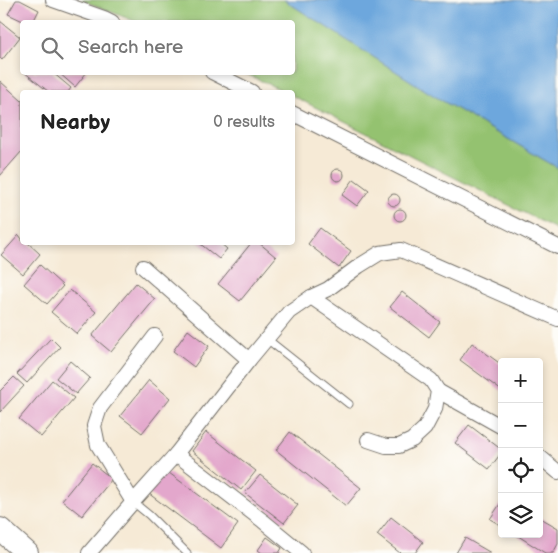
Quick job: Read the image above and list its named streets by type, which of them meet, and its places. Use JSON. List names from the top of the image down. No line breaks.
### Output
{"page":{"search":"Search here","heading":["Nearby","0 results"],"map_buttons":["+","−"]}}
